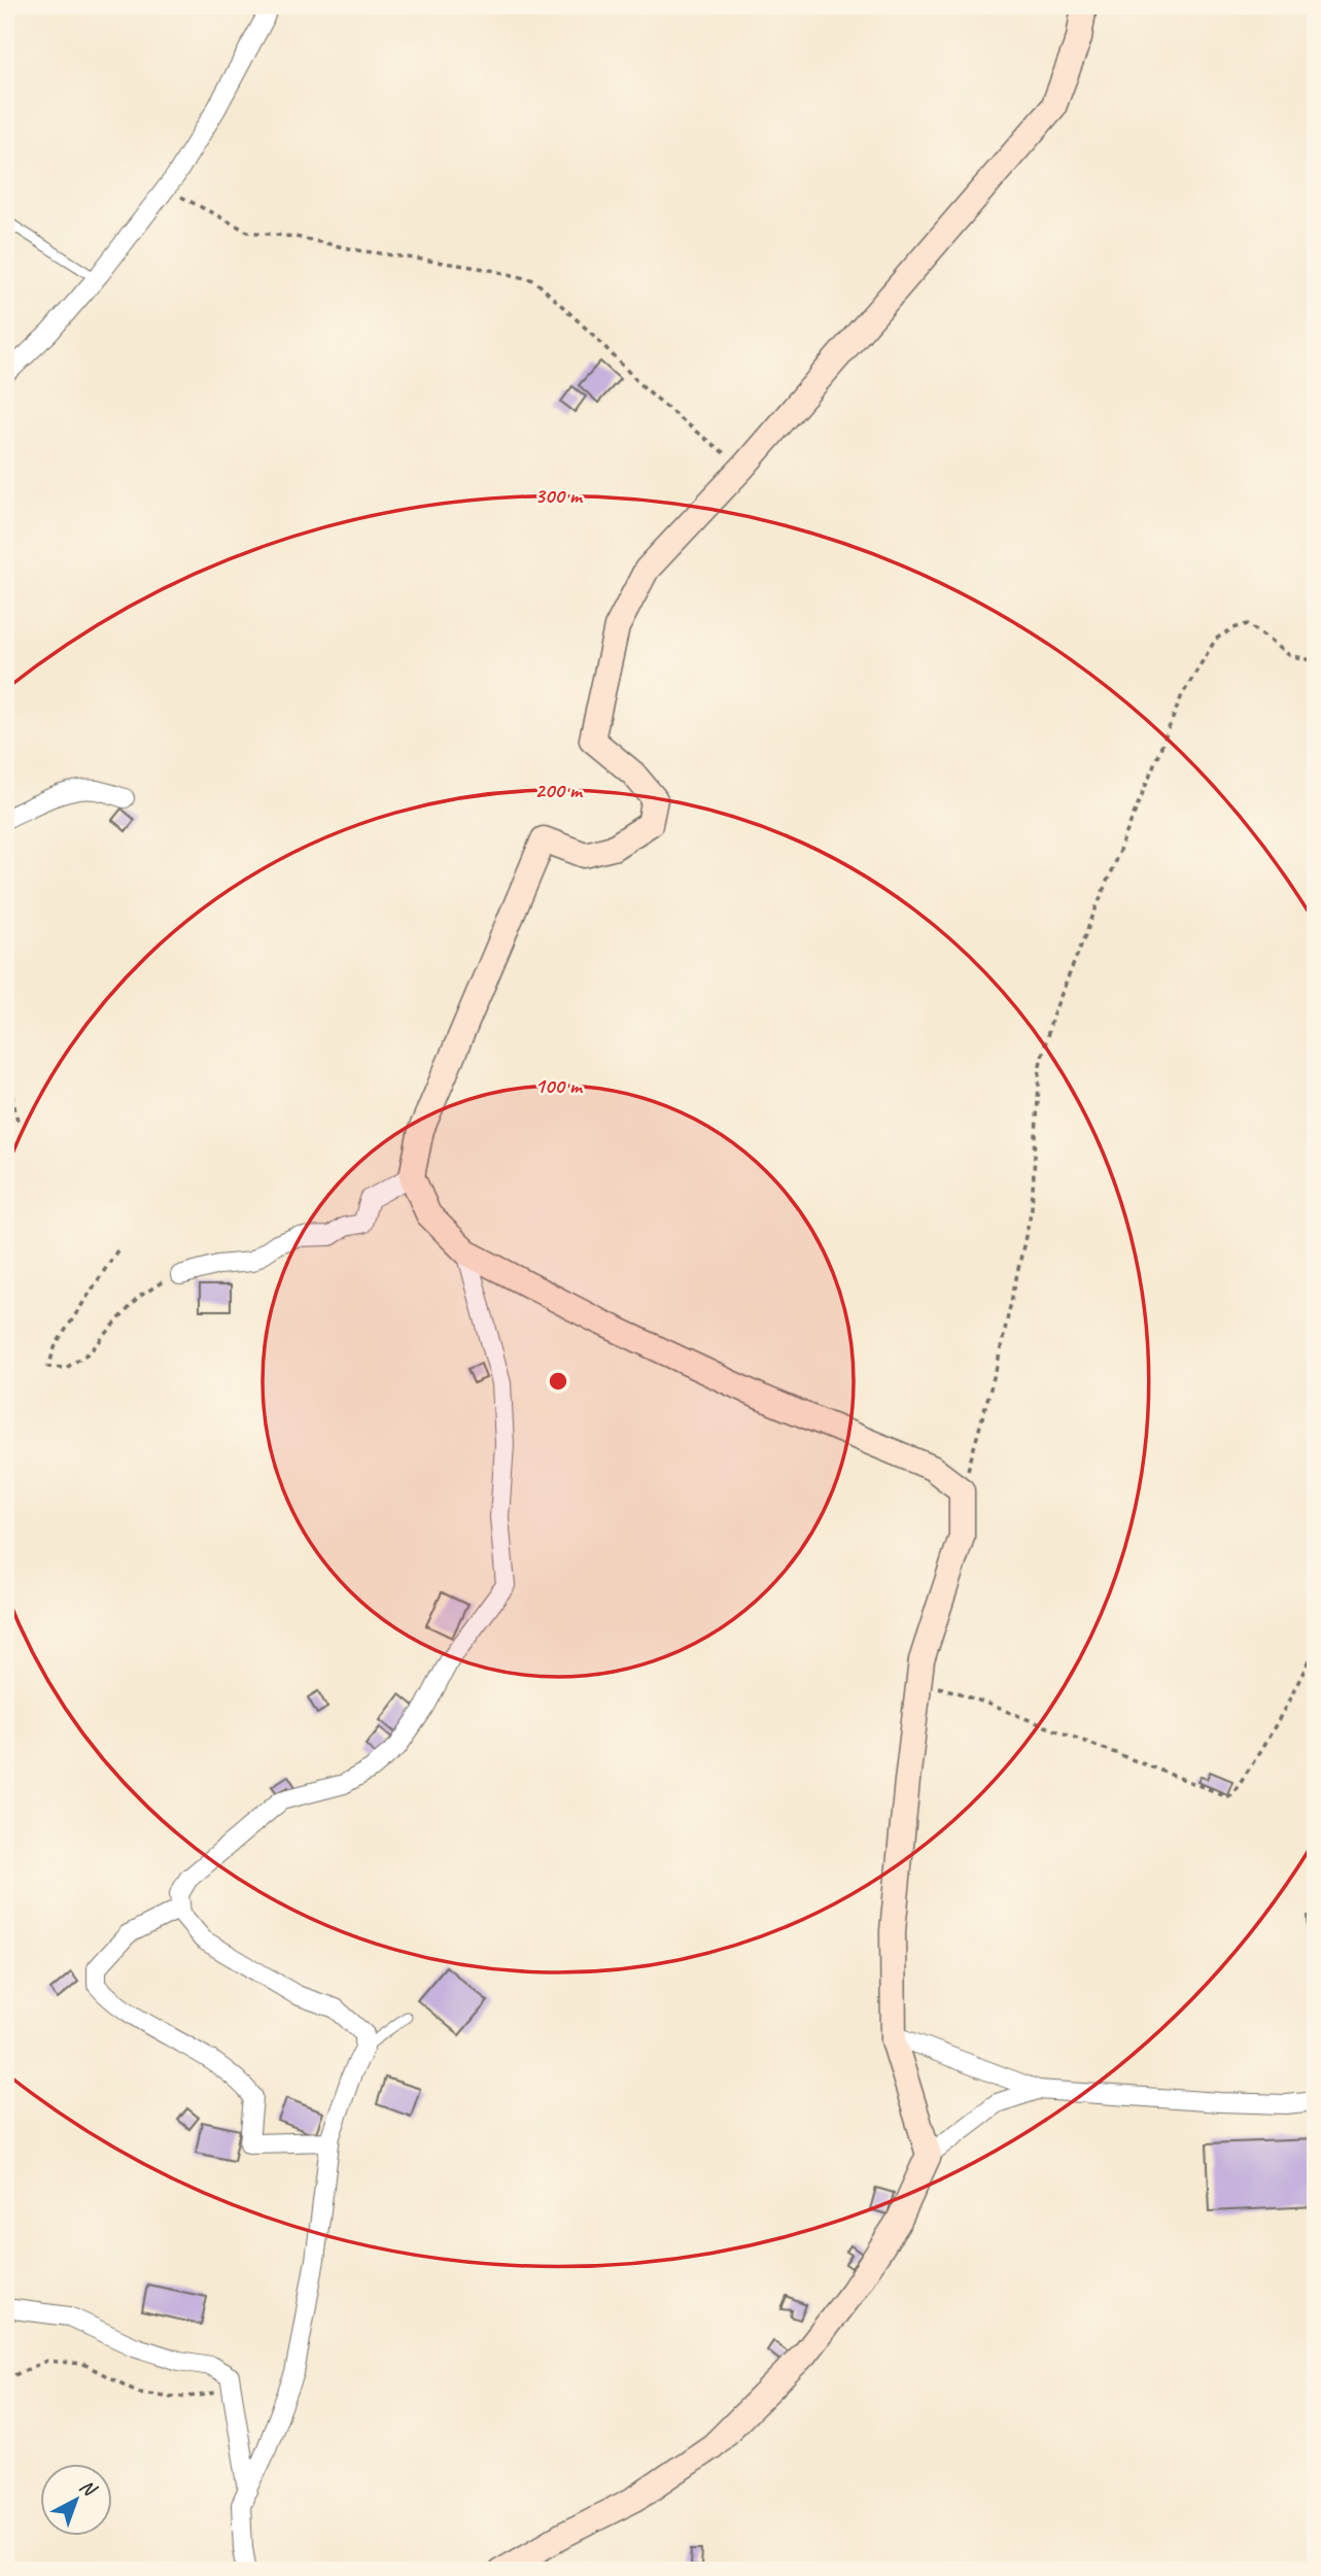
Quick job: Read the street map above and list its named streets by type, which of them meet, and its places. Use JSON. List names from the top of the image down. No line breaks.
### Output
{"north":"top right","rings":["300 m","200 m","100 m"]}
